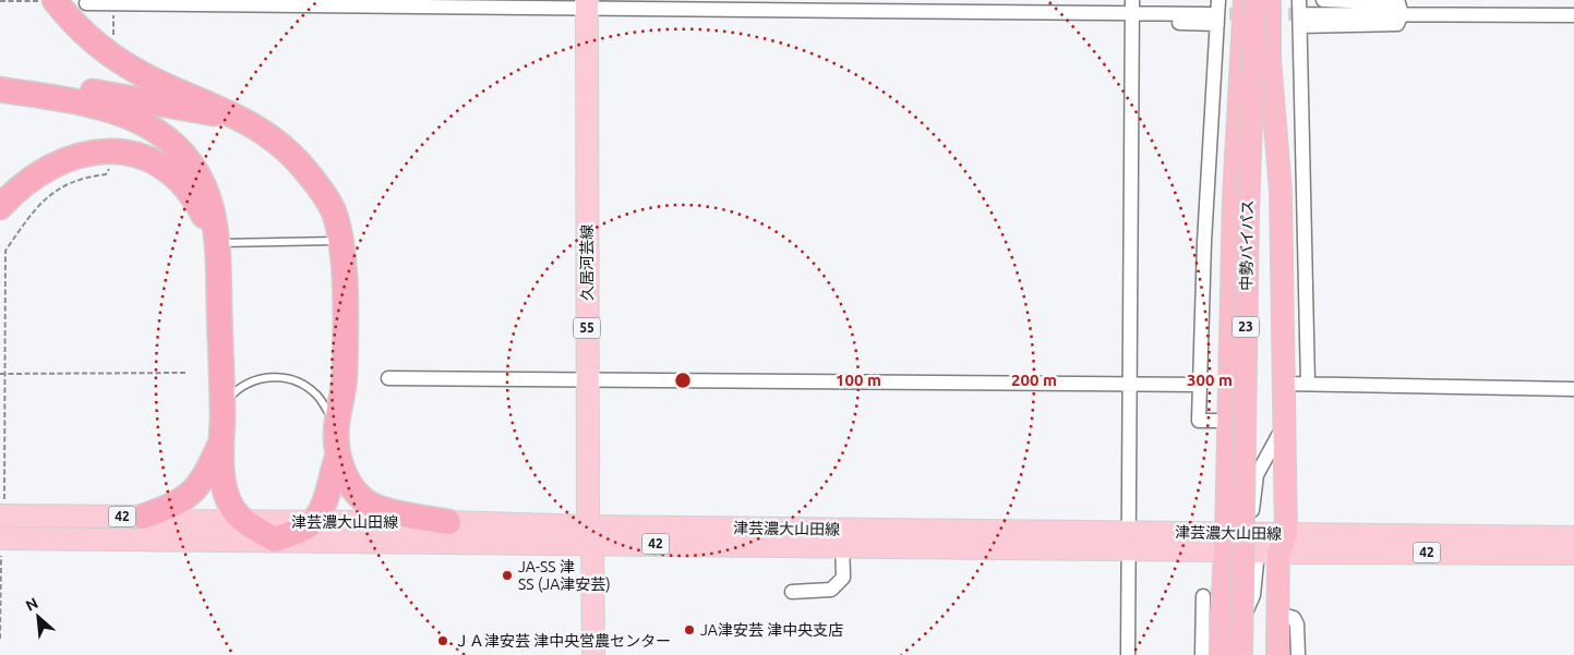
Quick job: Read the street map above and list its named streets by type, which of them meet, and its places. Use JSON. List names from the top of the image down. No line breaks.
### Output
{"streets":{"highway":["中勢バイパス","23"],"main road":["久居河芸線","55","42","津芸濃大山田線"]},"crossings":[["久居河芸線","津芸濃大山田線"]],"places":["JA-SS 津 SS (JA津安芸)","JA津安芸 津中央支店","ＪＡ津安芸 津中央営農センター"],"north":"top left","rings":["100 m","200 m","300 m"]}
